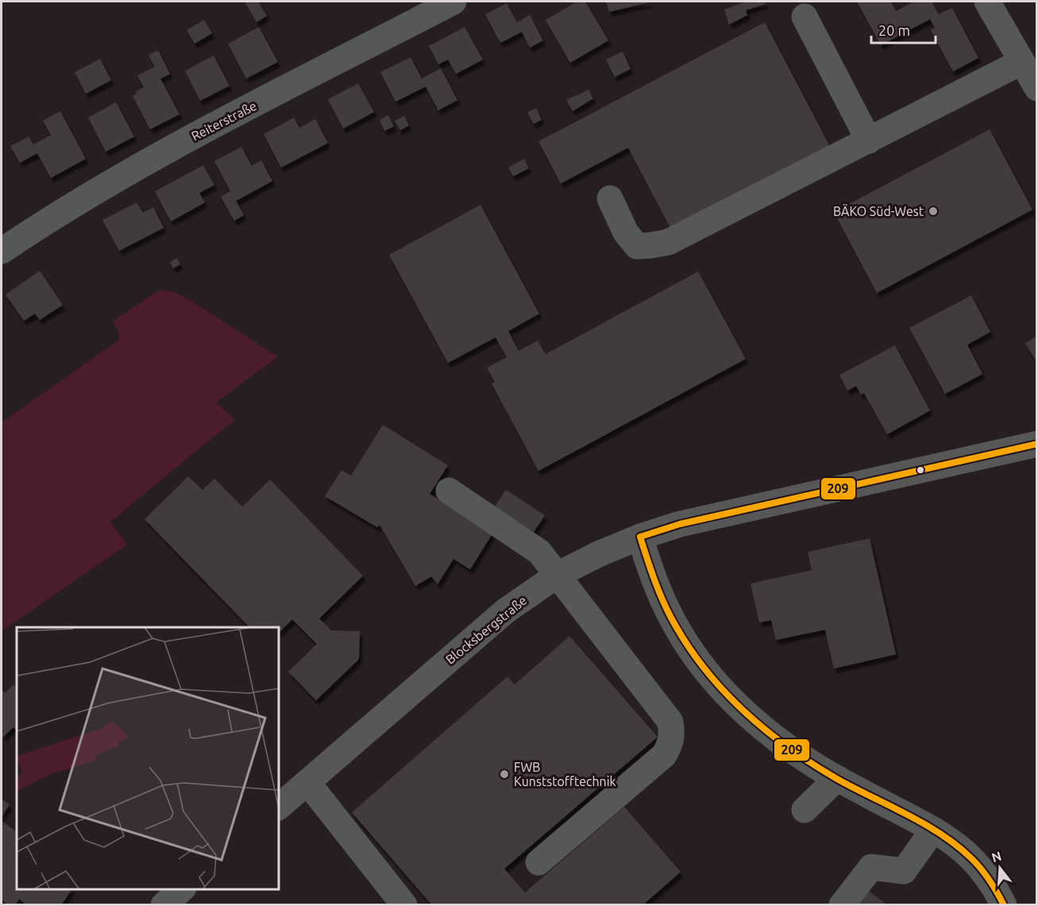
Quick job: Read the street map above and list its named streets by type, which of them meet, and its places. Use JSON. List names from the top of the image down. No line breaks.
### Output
{"streets":{"main road":["Blocksbergstraße"],"street":["Reiterstraße"]},"places":["BÄKO Süd-West","FWB Kunststofftechnik"],"lines":["transit line 209"],"scale_bar":"20 m","north":"top"}
